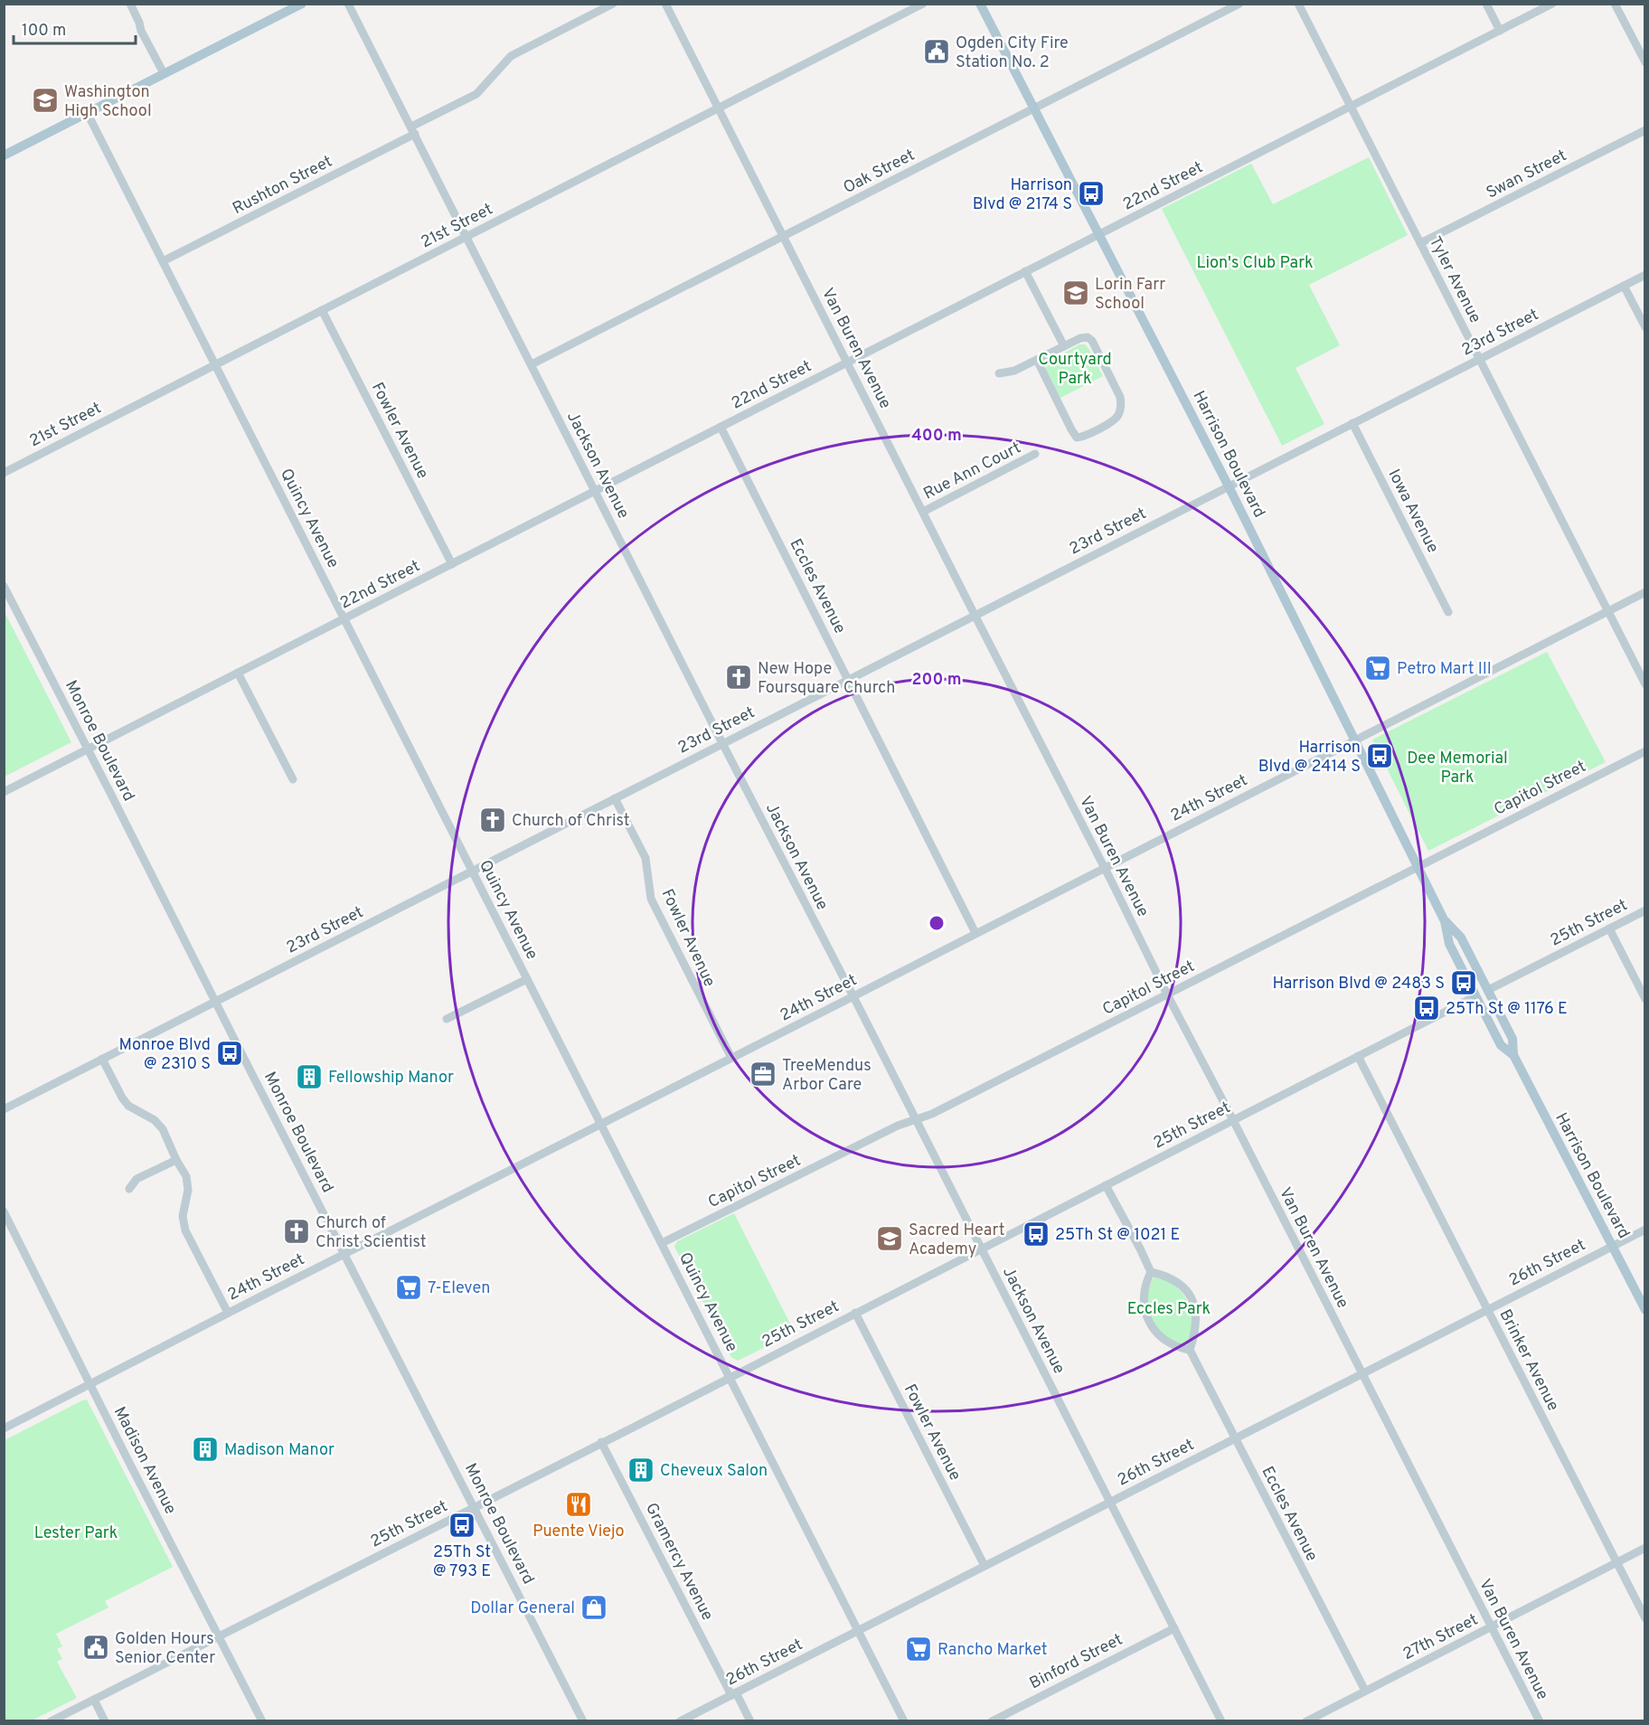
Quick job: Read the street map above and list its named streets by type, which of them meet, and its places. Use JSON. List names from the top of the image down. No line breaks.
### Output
{"streets":{"main road":["Harrison Boulevard"],"street":["Oak Street","Swan Street","Rushton Street","22nd Street","21st Street","Tyler Avenue","23rd Street","Van Buren Avenue","Fowler Avenue","Jackson Avenue","Rue Ann Court","Iowa Avenue","Quincy Avenue","Eccles Avenue","Monroe Boulevard","Capitol Street","24th Street","25th Street","26th Street","Brinker Avenue","Madison Avenue","Gramercy Avenue","27th Street","Binford Street"]},"crossings":[["Oak Street","Van Buren Avenue"],["Oak Street","Harrison Boulevard"],["Oak Street","Jackson Avenue"],["Swan Street","Tyler Avenue"],["Rushton Street","Jackson Avenue"],["Rushton Street","Quincy Avenue"],["22nd Street","Tyler Avenue"],["22nd Street","Van Buren Avenue"],["22nd Street","Fowler Avenue"],["22nd Street","Harrison Boulevard"],["22nd Street","Jackson Avenue"],["22nd Street","Quincy Avenue"],["22nd Street","Eccles Avenue"],["22nd Street","Monroe Boulevard"],["21st Street","Van Buren Avenue"],["21st Street","Fowler Avenue"],["21st Street","Jackson Avenue"],["21st Street","Quincy Avenue"],["Tyler Avenue","23rd Street"],["Tyler Avenue","24th Street"],["23rd Street","Van Buren Avenue"],["23rd Street","Fowler Avenue"],["23rd Street","Harrison Boulevard"],["23rd Street","Jackson Avenue"],["23rd Street","Iowa Avenue"],["23rd Street","Quincy Avenue"],["23rd Street","Eccles Avenue"],["23rd Street","Monroe Boulevard"],["Van Buren Avenue","Rue Ann Court"],["Van Buren Avenue","Capitol Street"],["Van Buren Avenue","24th Street"],["Van Buren Avenue","25th Street"],["Van Buren Avenue","26th Street"],["Van Buren Avenue","27th Street"],["Fowler Avenue","24th Street"],["Fowler Avenue","25th Street"],["Fowler Avenue","26th Street"],["Harrison Boulevard","Capitol Street"],["Harrison Boulevard","24th Street"],["Harrison Boulevard","25th Street"],["Harrison Boulevard","26th Street"],["Jackson Avenue","Capitol Street"],["Jackson Avenue","24th Street"],["Jackson Avenue","25th Street"],["Jackson Avenue","26th Street"],["Jackson Avenue","Binford Street"],["Quincy Avenue","Capitol Street"],["Quincy Avenue","24th Street"],["Quincy Avenue","25th Street"],["Quincy Avenue","26th Street"],["Eccles Avenue","24th Street"],["Eccles Avenue","26th Street"],["Eccles Avenue","27th Street"],["Monroe Boulevard","24th Street"],["Monroe Boulevard","25th Street"],["24th Street","Madison Avenue"],["25th Street","Brinker Avenue"],["25th Street","Madison Avenue"],["25th Street","Gramercy Avenue"],["26th Street","Brinker Avenue"],["26th Street","Gramercy Avenue"],["Brinker Avenue","27th Street"]],"parks":["Lion's Club Park","Courtyard Park","Dee Memorial Park","Eccles Park","Lester Park"],"places":{"public building":["Ogden City Fire Station No. 2","Golden Hours Senior Center"],"school or university":["Washington High School","Lorin Farr School","Sacred Heart Academy"],"bus stop":["Harrison Blvd @ 2174 S","Harrison Blvd @ 2414 S","Harrison Blvd @ 2483 S","25Th St @ 1176 E","Monroe Blvd @ 2310 S","25Th St @ 1021 E","25Th St @ 793 E"],"supermarket":["Petro Mart III","7-Eleven","Rancho Market"],"church":["New Hope Foursquare Church","Church of Christ","Church of Christ Scientist"],"office":["TreeMendus Arbor Care"],"building":["Fellowship Manor","Madison Manor","Cheveux Salon"],"restaurant":["Puente Viejo"],"shop":["Dollar General"]},"scale_bar":"100 m","rings":["400 m","200 m"]}
